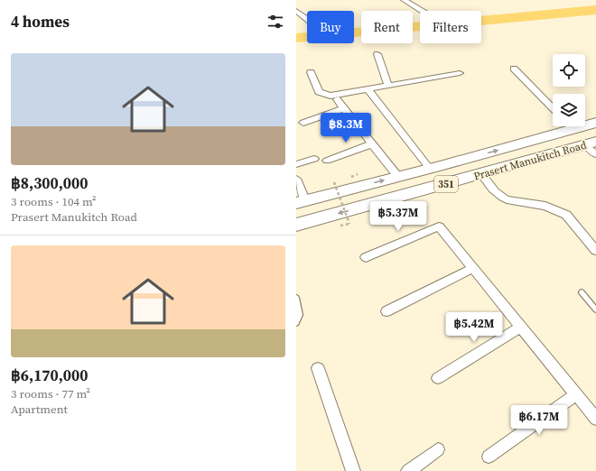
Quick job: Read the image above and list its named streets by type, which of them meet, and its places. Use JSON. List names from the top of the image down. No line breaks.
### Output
{"streets":{"main road":["Prasert Manukitch Road","351"]},"page":{"heading":"4 homes","chip":["Buy","Rent","Filters"],"list":[{"name":"฿8,300,000","note":"3 rooms · 104 m² · Prasert Manukitch Road"},{"name":"฿6,170,000","note":"3 rooms · 77 m² · Apartment"}],"price":["฿8.3M","฿5.37M","฿5.42M","฿6.17M"]}}
